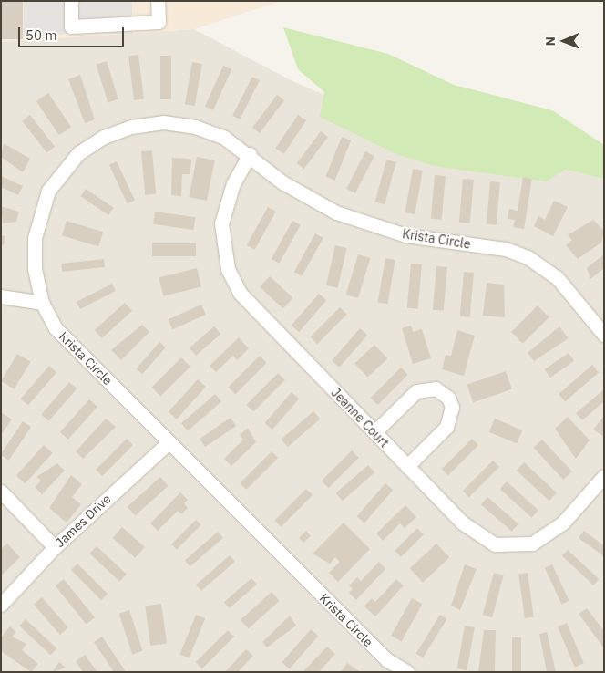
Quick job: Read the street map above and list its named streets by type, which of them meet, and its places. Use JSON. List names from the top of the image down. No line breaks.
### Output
{"streets":{"street":["Krista Circle","Jeanne Court","James Drive"]},"crossings":[["Krista Circle","Jeanne Court"],["Krista Circle","James Drive"]],"scale_bar":"50 m","north":"left"}
